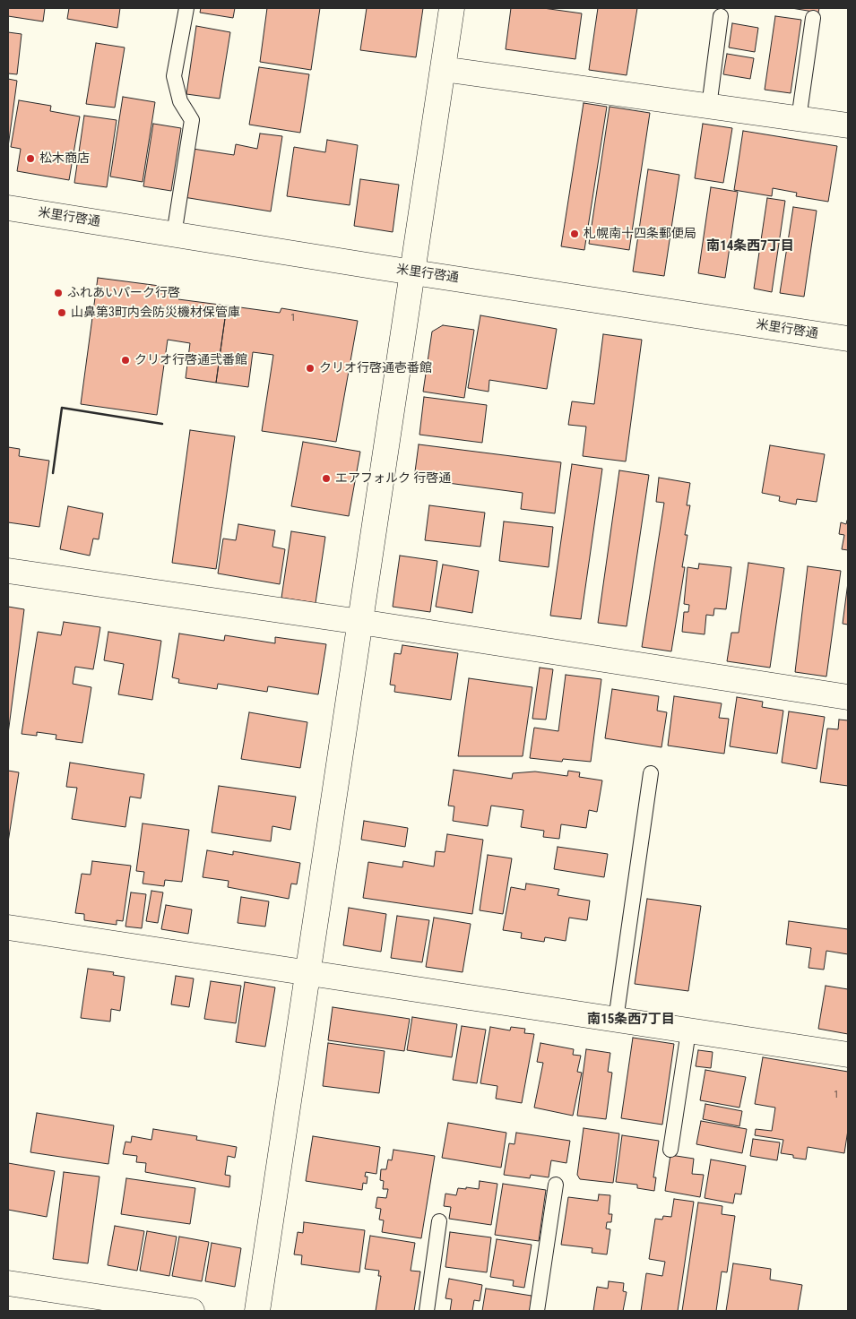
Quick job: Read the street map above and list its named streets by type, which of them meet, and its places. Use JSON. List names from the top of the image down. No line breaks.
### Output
{"streets":{"street":["米里行啓通"]},"districts":["南14条西7丁目","南15条西7丁目"],"places":["松木商店","札幌南十四条郵便局","ふれあいパーク行啓","山鼻第3町内会防災機材保管庫","クリオ行啓通弐番館","クリオ行啓通壱番館","エアフォルク 行啓通"],"house_numbers":["1","1"]}
